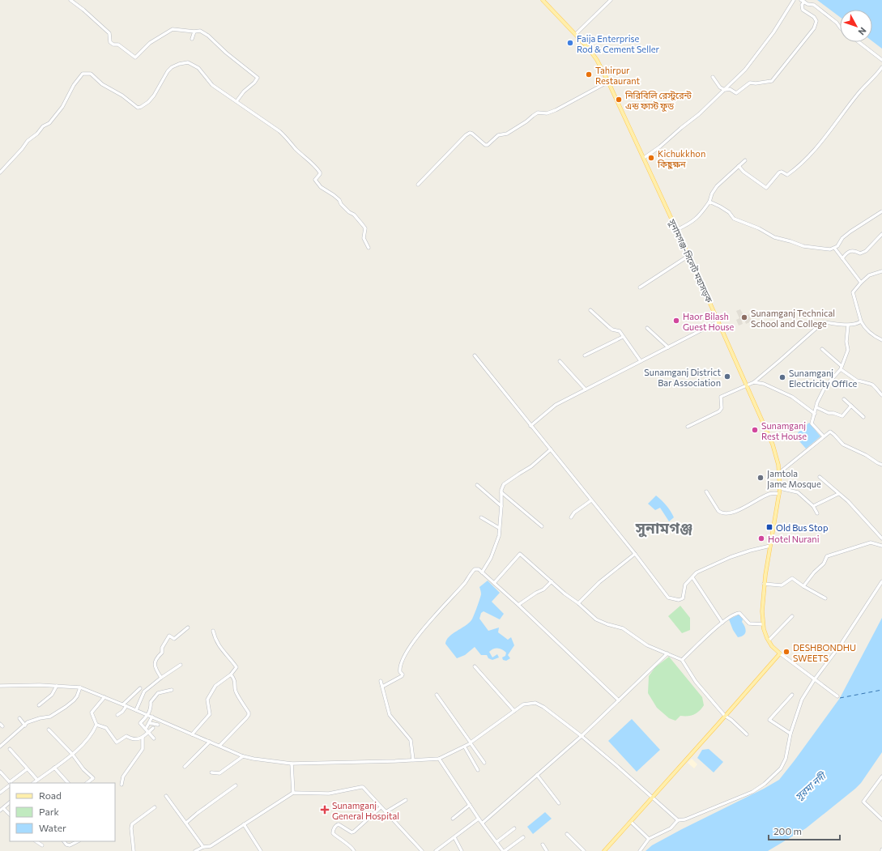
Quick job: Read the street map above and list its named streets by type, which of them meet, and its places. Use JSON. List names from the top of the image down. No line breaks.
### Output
{"streets":{"main road":["সুনামগঞ্জ-সিলেট মহাসড়ক"]},"districts":["সুনামগঞ্জ"],"water":["সুরমা নদী"],"places":{"other":["Faija Enterprise Rod & Cement Seller","Tahirpur Restaurant","নিরিবিলি রেস্টুরেন্ট এন্ড ফাস্ট ফুড","Kichukkhon কিছুক্ষন","Sunamganj Technical School and College","Haor Bilash Guest House","Sunamganj District Bar Association","Sunamganj Electricity Office","Sunamganj Rest House","Jamtola Jame Mosque","Hotel Nurani","DESHBONDHU SWEETS"],"transit":["Old Bus Stop"],"health":["Sunamganj General Hospital"]},"legend":["Road","Park","Water"],"scale_bar":"200 m","north":"bottom right"}
